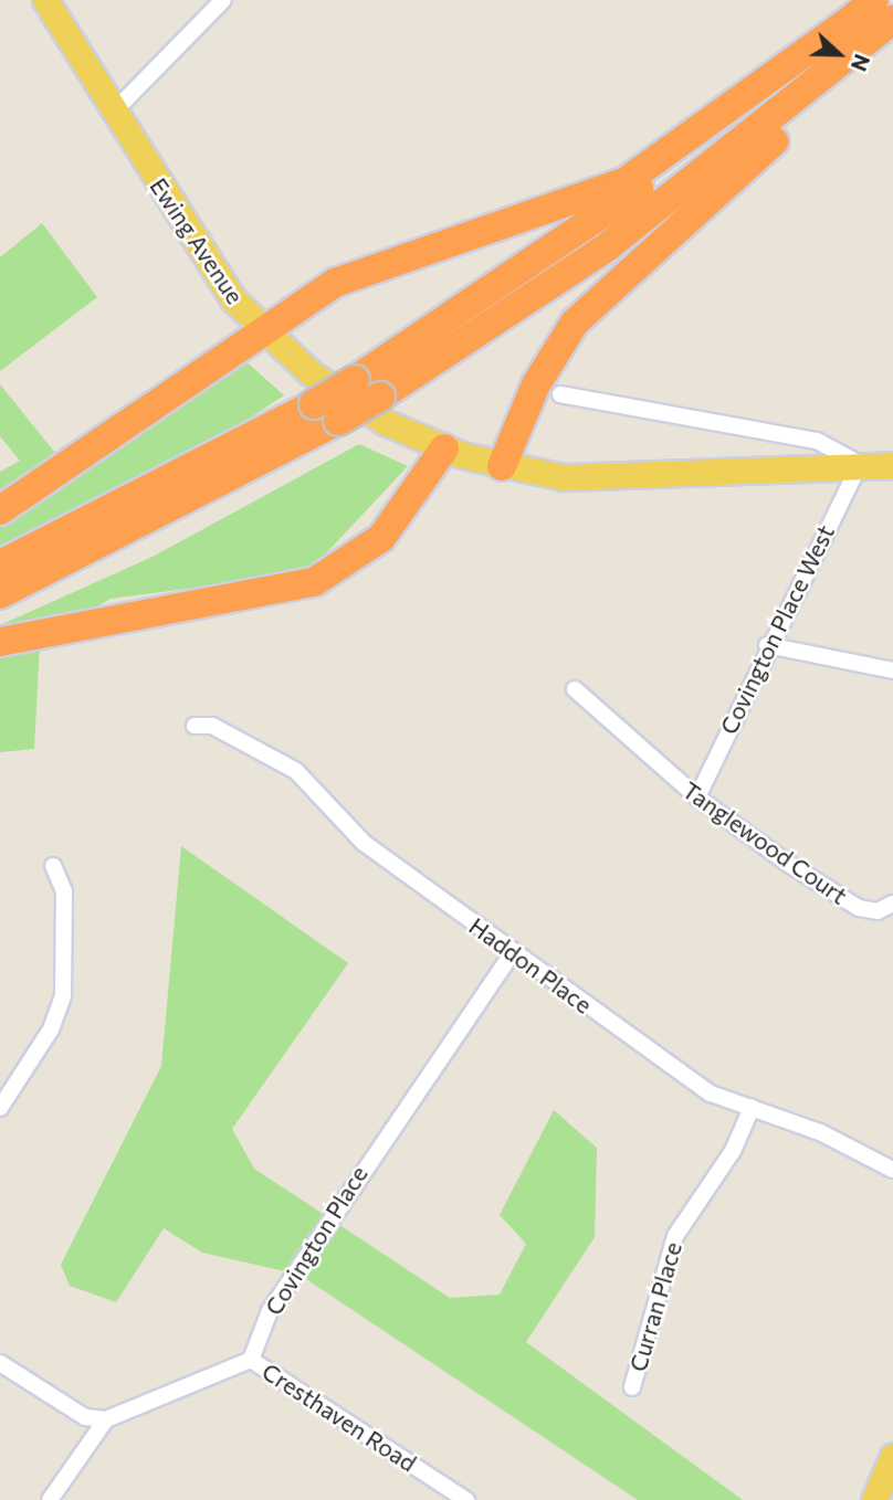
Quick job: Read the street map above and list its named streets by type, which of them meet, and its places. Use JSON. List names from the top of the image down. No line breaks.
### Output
{"streets":{"main road":["Ewing Avenue"],"street":["Covington Place West","Tanglewood Court","Haddon Place","Covington Place","Curran Place","Cresthaven Road"]},"crossings":[["Ewing Avenue","Covington Place West"],["Covington Place West","Tanglewood Court"],["Haddon Place","Covington Place"],["Haddon Place","Curran Place"],["Covington Place","Cresthaven Road"]],"north":"right"}
